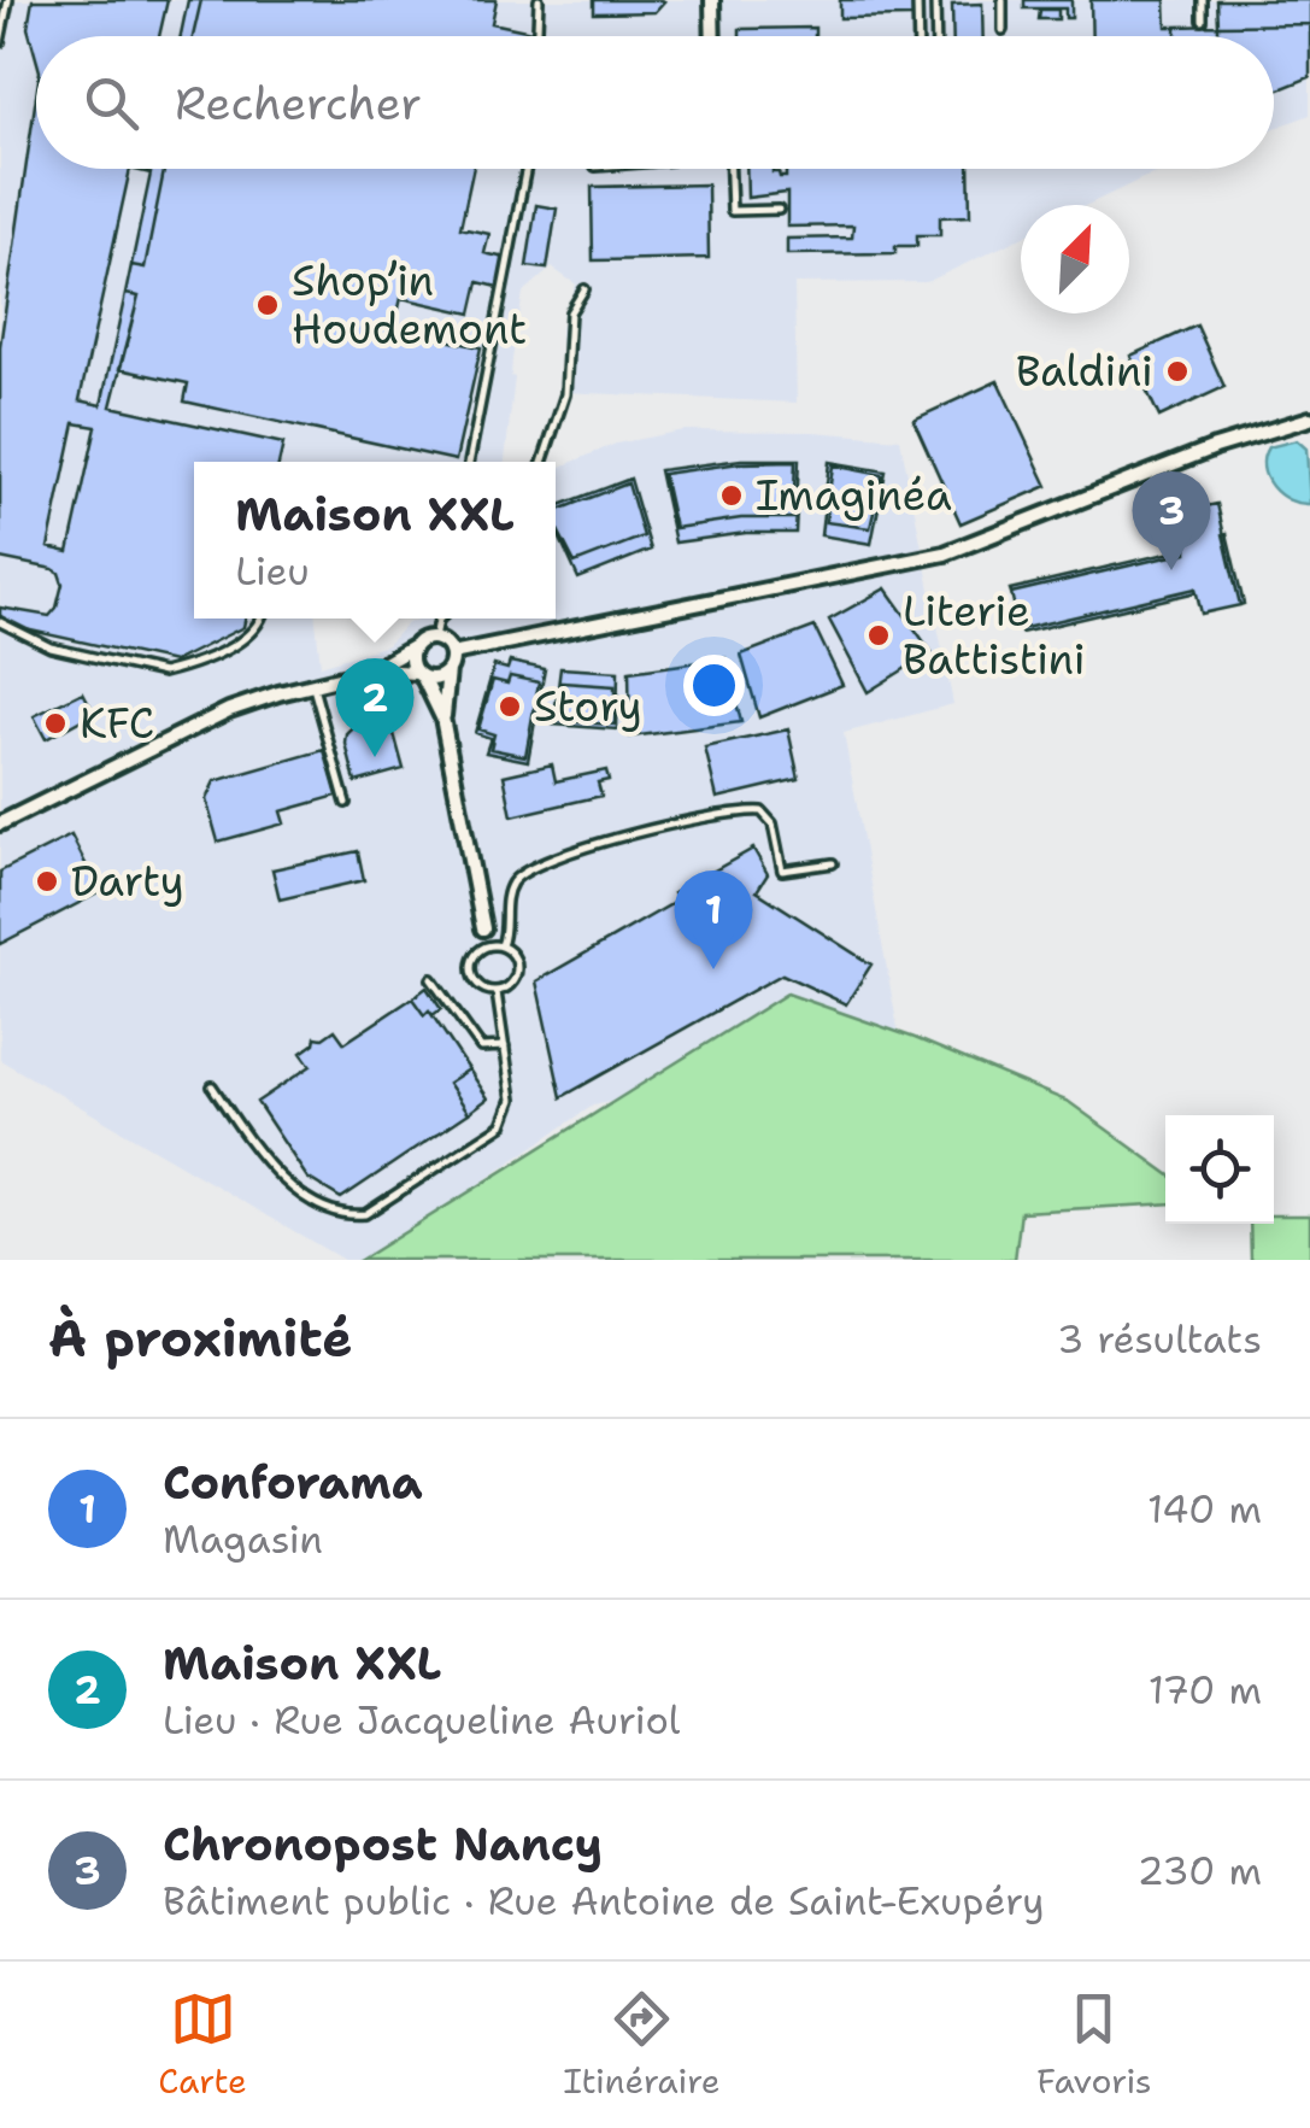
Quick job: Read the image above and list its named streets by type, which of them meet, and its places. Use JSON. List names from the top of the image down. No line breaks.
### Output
{"places":["Shop’in Houdemont","Baldini","Imaginéa","Literie Battistini","Story","KFC","Darty"],"north":"top right","page":{"search":"Rechercher","popup":["Maison XXL","Lieu"],"pins":["3","2","1"],"heading":["À proximité","3 résultats"],"list":[{"mark":"1","name":"Conforama","note":"Magasin","value":"140 m"},{"mark":"2","name":"Maison XXL","note":"Lieu · Rue Jacqueline Auriol","value":"170 m"},{"mark":"3","name":"Chronopost Nancy","note":"Bâtiment public · Rue Antoine de Saint-Exupéry","value":"230 m"}],"nav":["Carte","Itinéraire","Favoris"]}}
